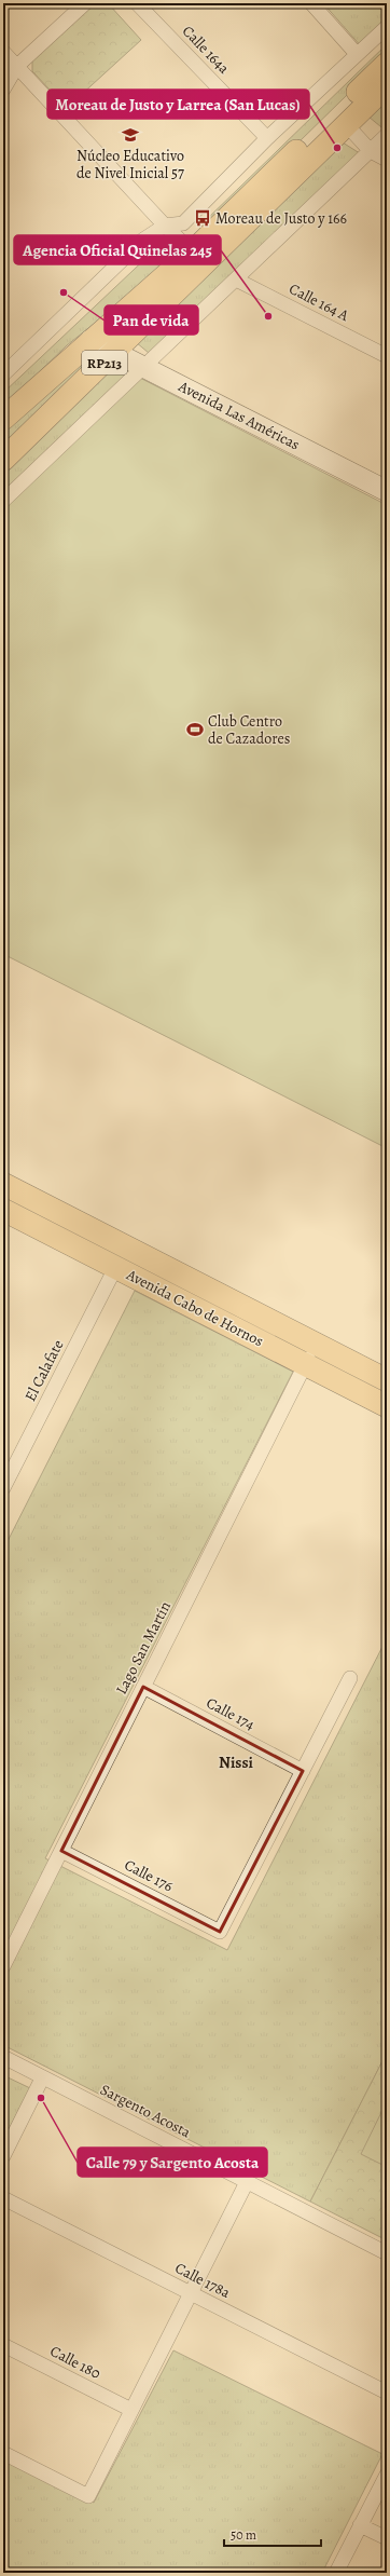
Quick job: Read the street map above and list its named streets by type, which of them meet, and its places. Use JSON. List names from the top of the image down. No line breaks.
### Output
{"streets":{"main road":["RP213","Avenida Las Américas","Avenida Cabo de Hornos"],"street":["Calle 164a","Calle 164 A","El Calafate","Lago San Martín","Calle 174","Calle 176","Sargento Acosta","Calle 178a","Calle 180"]},"crossings":[["RP213","Avenida Las Américas"],["Avenida Cabo de Hornos","El Calafate"],["Avenida Cabo de Hornos","Lago San Martín"],["Lago San Martín","Calle 174"],["Lago San Martín","Calle 176"],["Calle 174","Calle 176"]],"districts":["Nissi"],"places":{"school or university":["Núcleo Educativo de Nivel Inicial 57"],"other":["Moreau de Justo y Larrea (San Lucas)","Pan de vida","Agencia Oficial Quinelas 245","Calle 79 y Sargento Acosta"],"bus stop":["Moreau de Justo y 166"],"sports":["Club Centro de Cazadores"]},"scale_bar":"50 m"}
